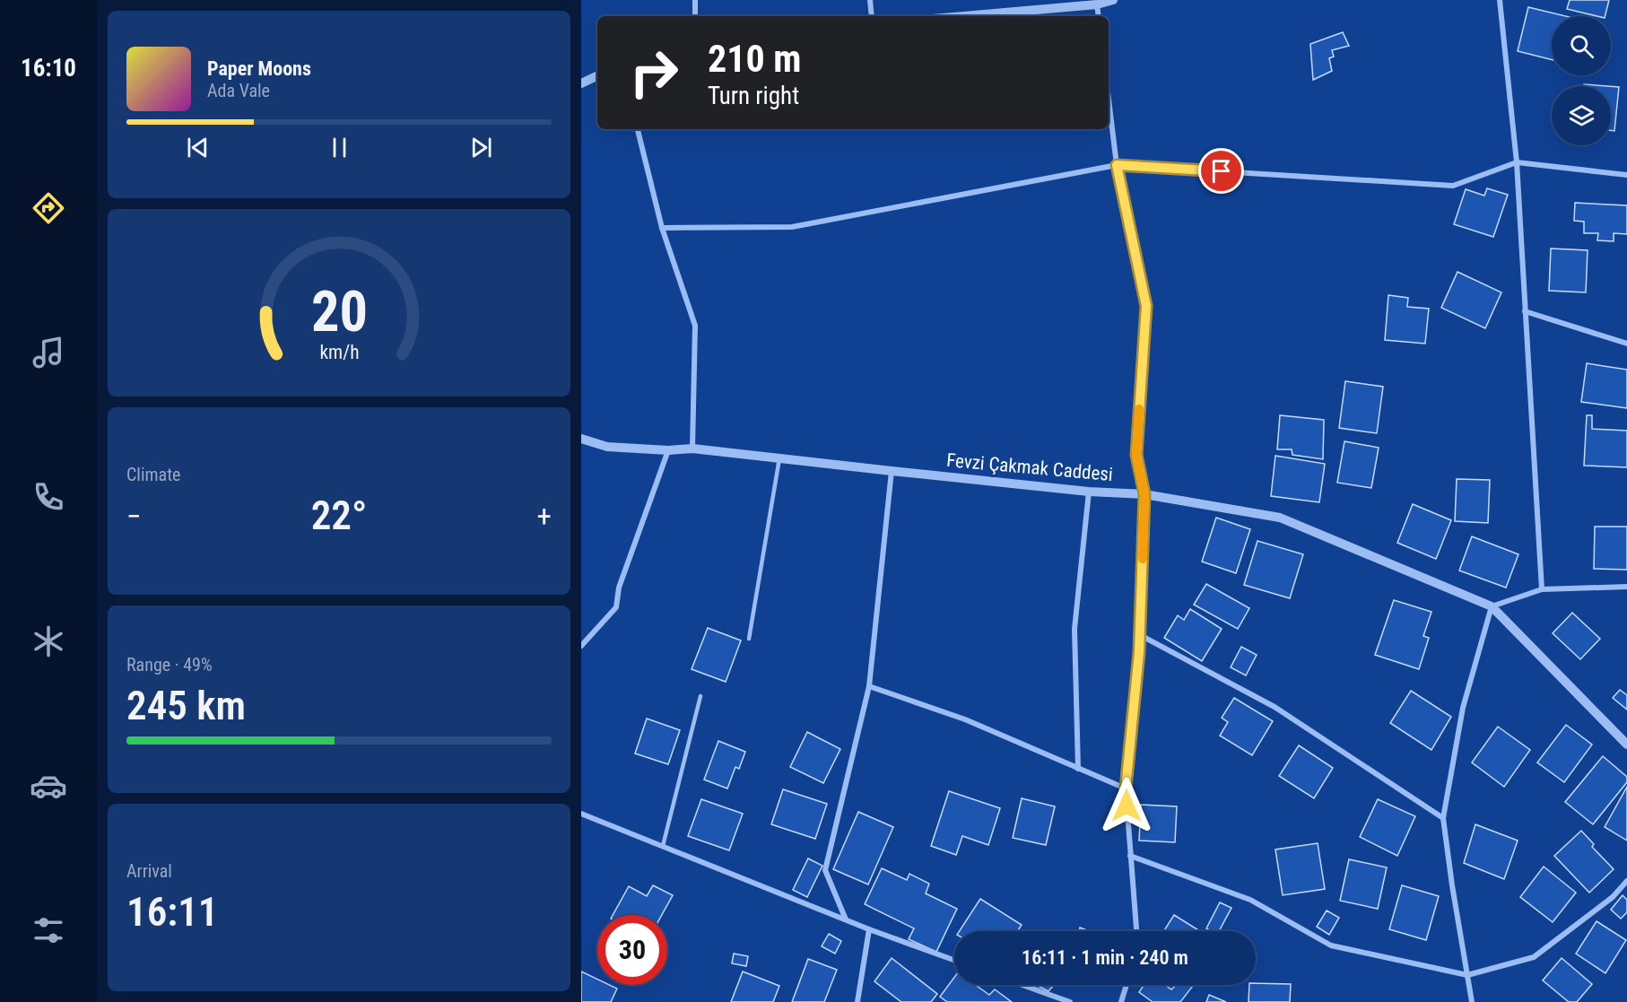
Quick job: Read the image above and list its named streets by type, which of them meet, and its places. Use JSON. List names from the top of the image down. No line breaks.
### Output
{"streets":{"street":["Fevzi Çakmak Caddesi"]},"page":{"tabs":"16:10","turn":["210 m","Turn right"],"song":["Paper Moons","Ada Vale"],"tile":["Climate",["Range · 49%","245 km"],["Arrival","16:11"]],"heat":["−","22°","+"],"limit":"30","trip":"16:11 · 1 min · 240 m","gauge":["20","km/h"]}}
